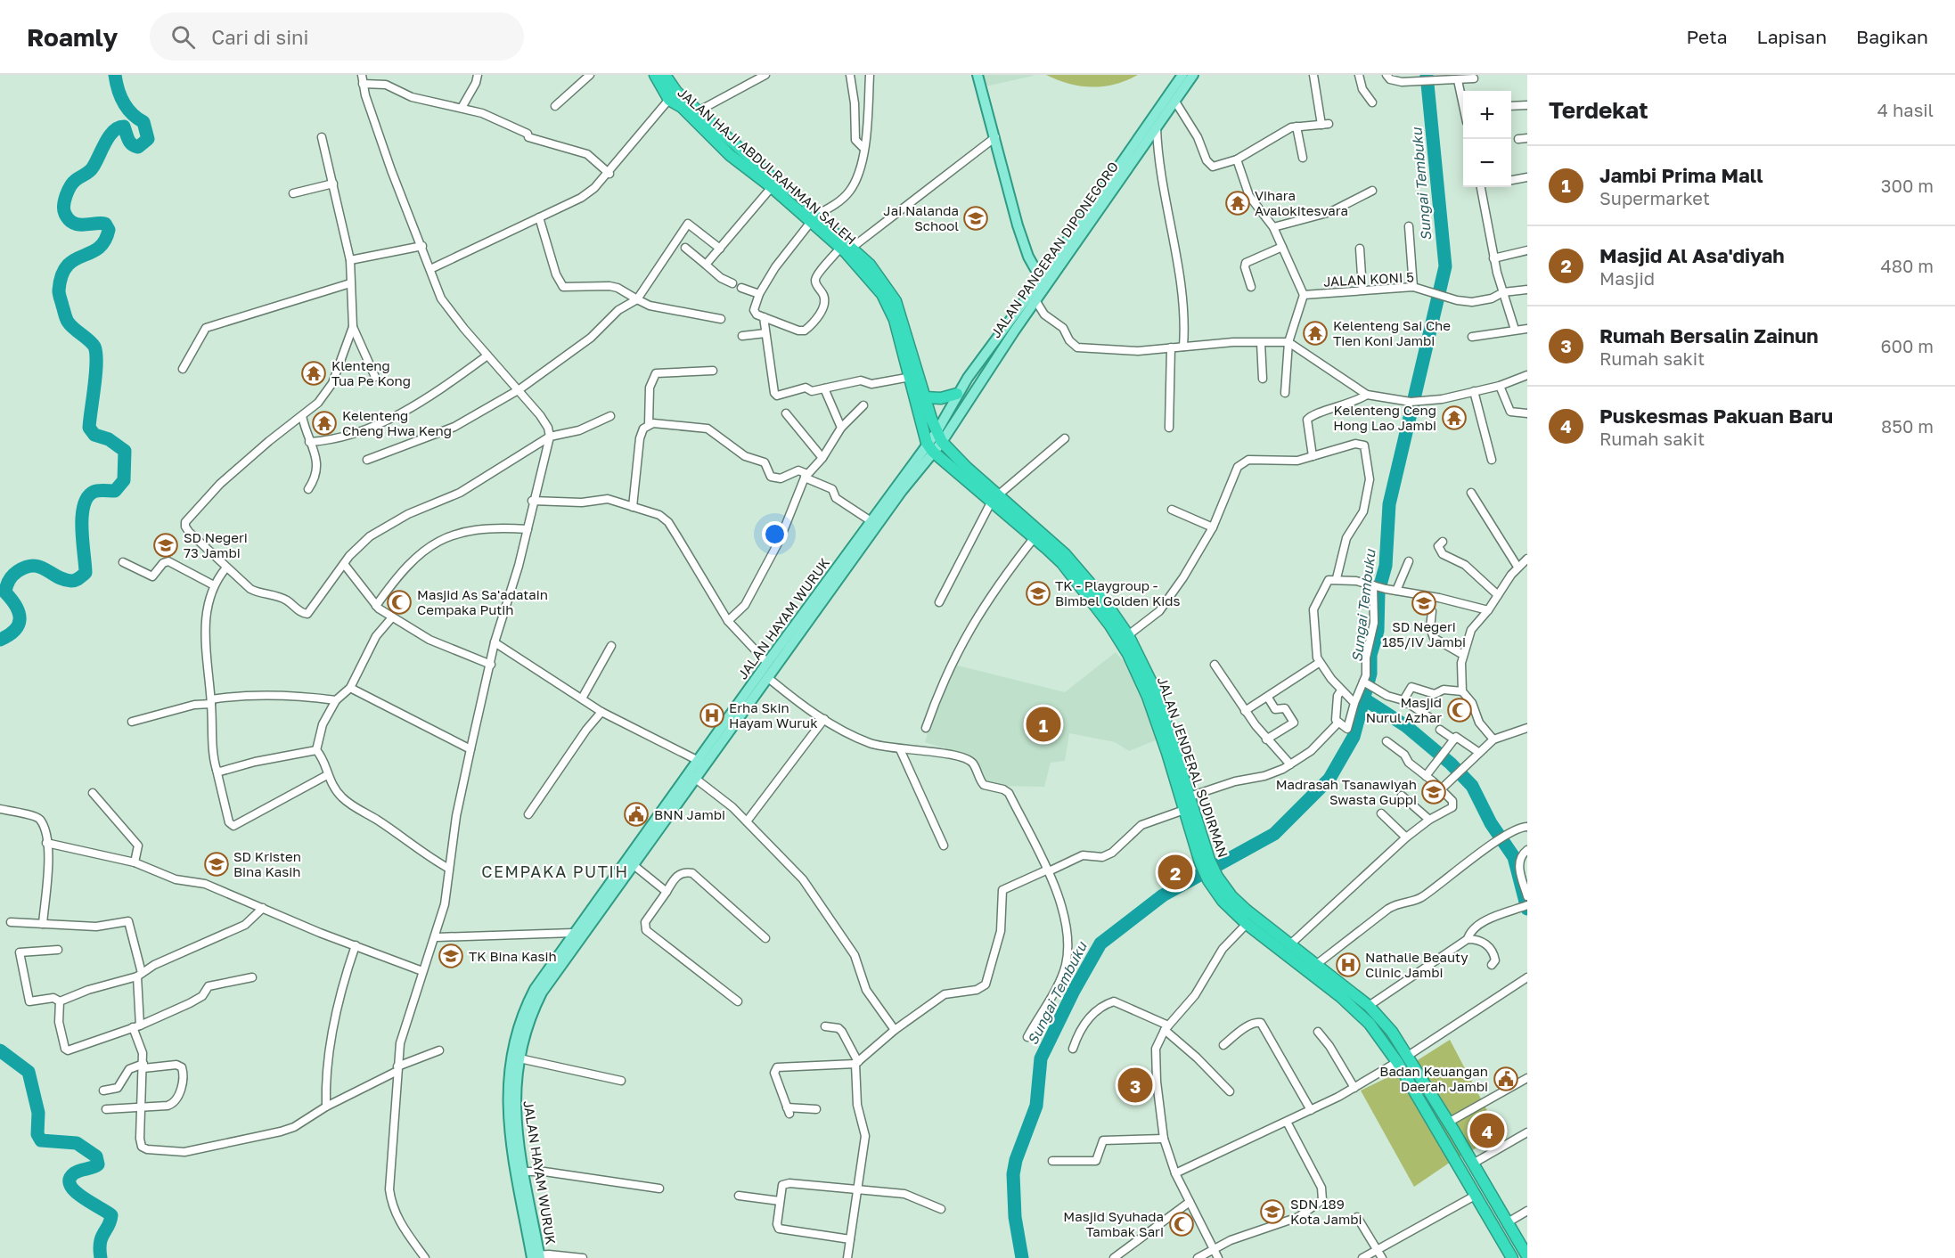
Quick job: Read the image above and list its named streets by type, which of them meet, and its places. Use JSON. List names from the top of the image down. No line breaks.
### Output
{"streets":{"highway":["JALAN HAJI ABDULRAHMAN SALEH","JALAN JENDERAL SUDIRMAN"],"main road":["JALAN PANGERAN DIPONEGORO","JALAN HAYAM WURUK"],"street":["JALAN KONI 5"]},"crossings":[["JALAN HAJI ABDULRAHMAN SALEH","JALAN PANGERAN DIPONEGORO"],["JALAN HAJI ABDULRAHMAN SALEH","JALAN HAYAM WURUK"],["JALAN HAJI ABDULRAHMAN SALEH","JALAN JENDERAL SUDIRMAN"],["JALAN PANGERAN DIPONEGORO","JALAN JENDERAL SUDIRMAN"],["JALAN HAYAM WURUK","JALAN JENDERAL SUDIRMAN"]],"districts":["CEMPAKA PUTIH"],"water":["Sungai Tembuku"],"places":{"temple":["Vihara Avalokitesvara","Kelenteng Sai Che Tien Koni Jambi","Klenteng Tua Pe Kong","Kelenteng Ceng Hong Lao Jambi","Kelenteng Cheng Hwa Keng"],"school or university":["Jai Nalanda School","SD Negeri 73 Jambi","TK - Playgroup - Bimbel Golden Kids","SD Negeri 185/IV Jambi","Madrasah Tsanawiyah Swasta Guppi","SD Kristen Bina Kasih","TK Bina Kasih","SDN 189 Kota Jambi"],"mosque":["Masjid As Sa'adatain Cempaka Putih","Masjid Nurul Azhar","Masjid Syuhada Tambak Sari"],"hospital":["Erha Skin Hayam Wuruk","Nathalie Beauty Clinic Jambi"],"public building":["BNN Jambi","Badan Keuangan Daerah Jambi"]},"page":{"header":"Roamly","search":"Cari di sini","nav":["Peta","Lapisan","Bagikan"],"heading":["Terdekat","4 hasil"],"map_buttons":["+","−"],"list":[{"mark":"1","name":"Jambi Prima Mall","note":"Supermarket","value":"300 m"},{"mark":"2","name":"Masjid Al Asa'diyah","note":"Masjid","value":"480 m"},{"mark":"3","name":"Rumah Bersalin Zainun","note":"Rumah sakit","value":"600 m"},{"mark":"4","name":"Puskesmas Pakuan Baru","note":"Rumah sakit","value":"850 m"}],"pins":["1","2","3","4"]}}
